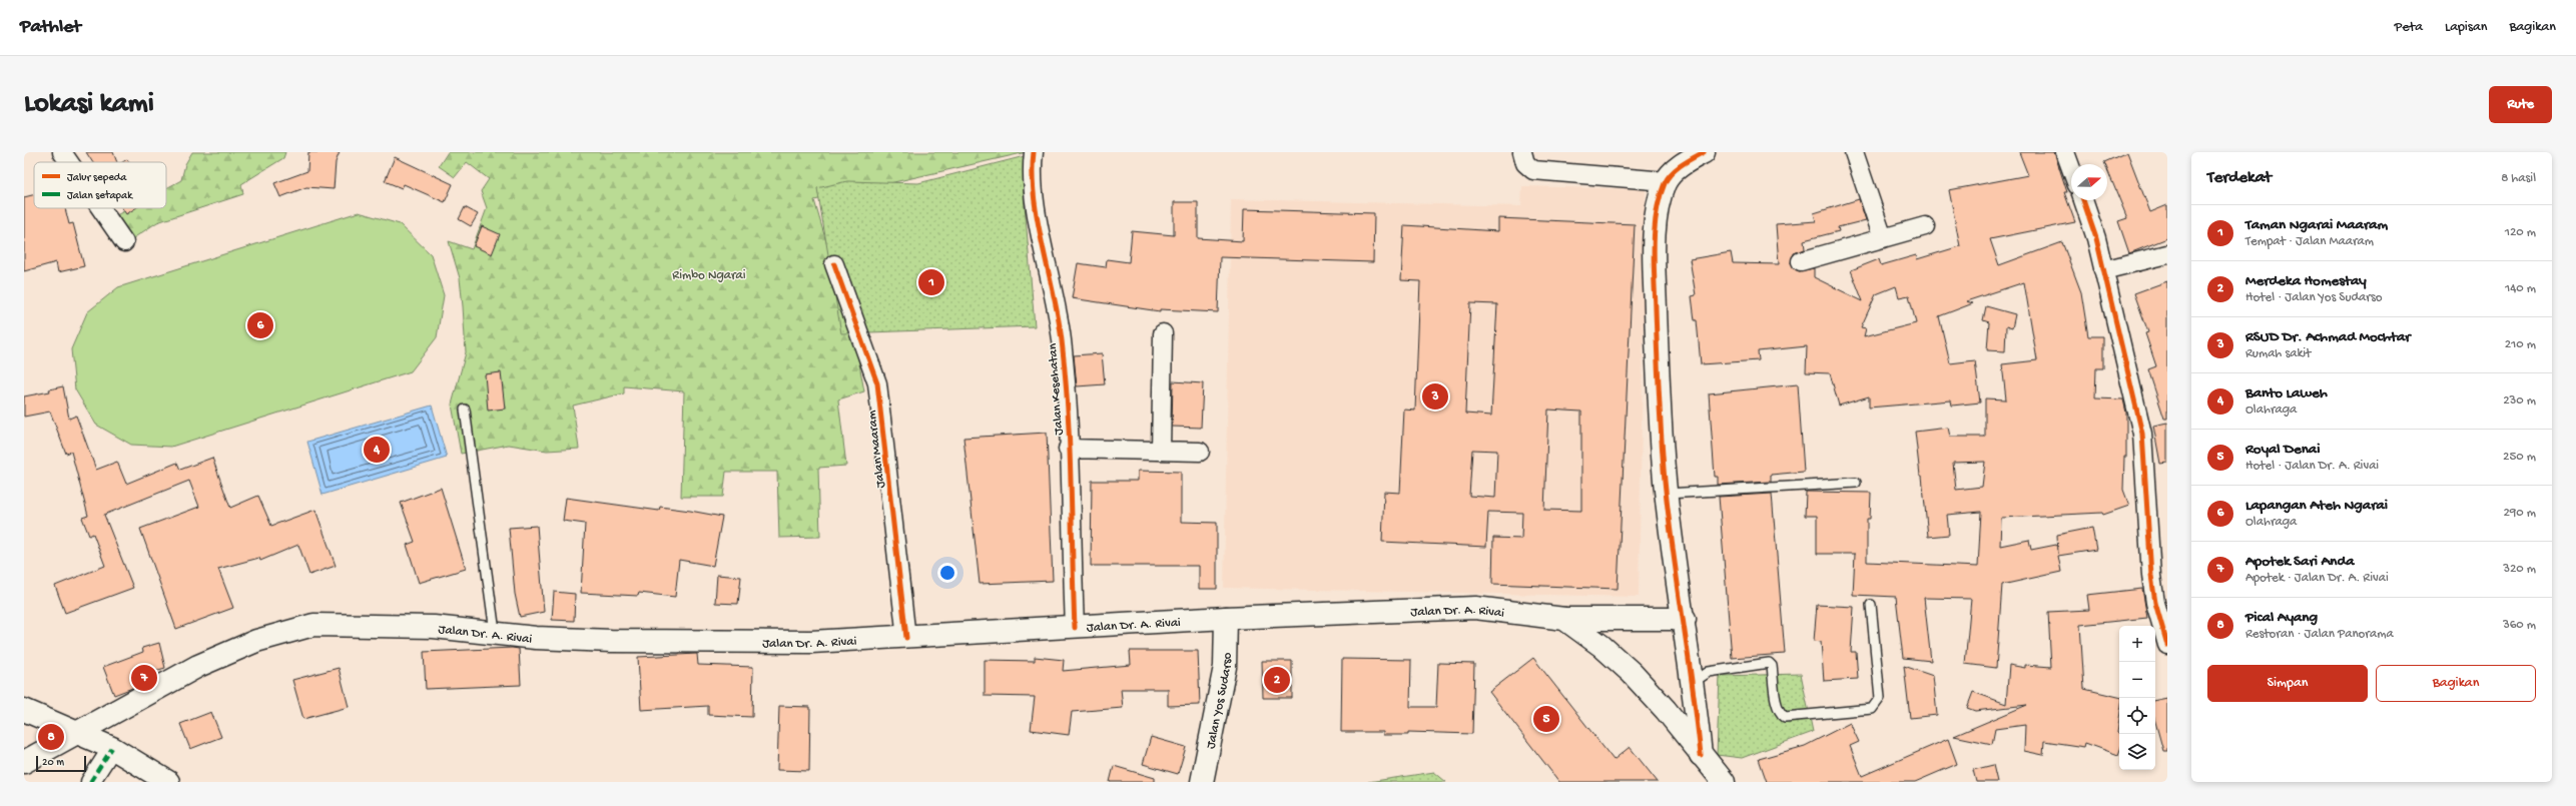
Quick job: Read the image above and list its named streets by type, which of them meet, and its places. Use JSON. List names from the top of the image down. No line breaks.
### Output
{"streets":{"main road":["Jalan Dr. A. Rivai","Jalan Yos Sudarso"],"street":["Jalan Kesehatan","Jalan Maaram"]},"crossings":[["Jalan Kesehatan","Jalan Dr. A. Rivai"],["Jalan Maaram","Jalan Dr. A. Rivai"],["Jalan Dr. A. Rivai","Jalan Yos Sudarso"]],"parks":["Rimbo Ngarai"],"legend":["Jalur sepeda","Jalan setapak"],"scale_bar":"20 m","north":"right","page":{"header":"Pathlet","nav":["Peta","Lapisan","Bagikan"],"buttons":["Rute",["Simpan","Bagikan"]],"title":"Lokasi kami","heading":["Terdekat","8 hasil"],"list":[{"mark":"1","name":"Taman Ngarai Maaram","note":"Tempat · Jalan Maaram","value":"120 m"},{"mark":"2","name":"Merdeka Homestay","note":"Hotel · Jalan Yos Sudarso","value":"140 m"},{"mark":"3","name":"RSUD Dr. Achmad Mochtar","note":"Rumah sakit","value":"210 m"},{"mark":"4","name":"Banto Laweh","note":"Olahraga","value":"230 m"},{"mark":"5","name":"Royal Denai","note":"Hotel · Jalan Dr. A. Rivai","value":"250 m"},{"mark":"6","name":"Lapangan Ateh Ngarai","note":"Olahraga","value":"290 m"},{"mark":"7","name":"Apotek Sari Anda","note":"Apotek · Jalan Dr. A. Rivai","value":"320 m"},{"mark":"8","name":"Pical Ayang","note":"Restoran · Jalan Panorama","value":"360 m"}],"pins":["1","6","3","4","7","2","5","8"],"map_buttons":["+","−"],"scale":"20 m"}}
